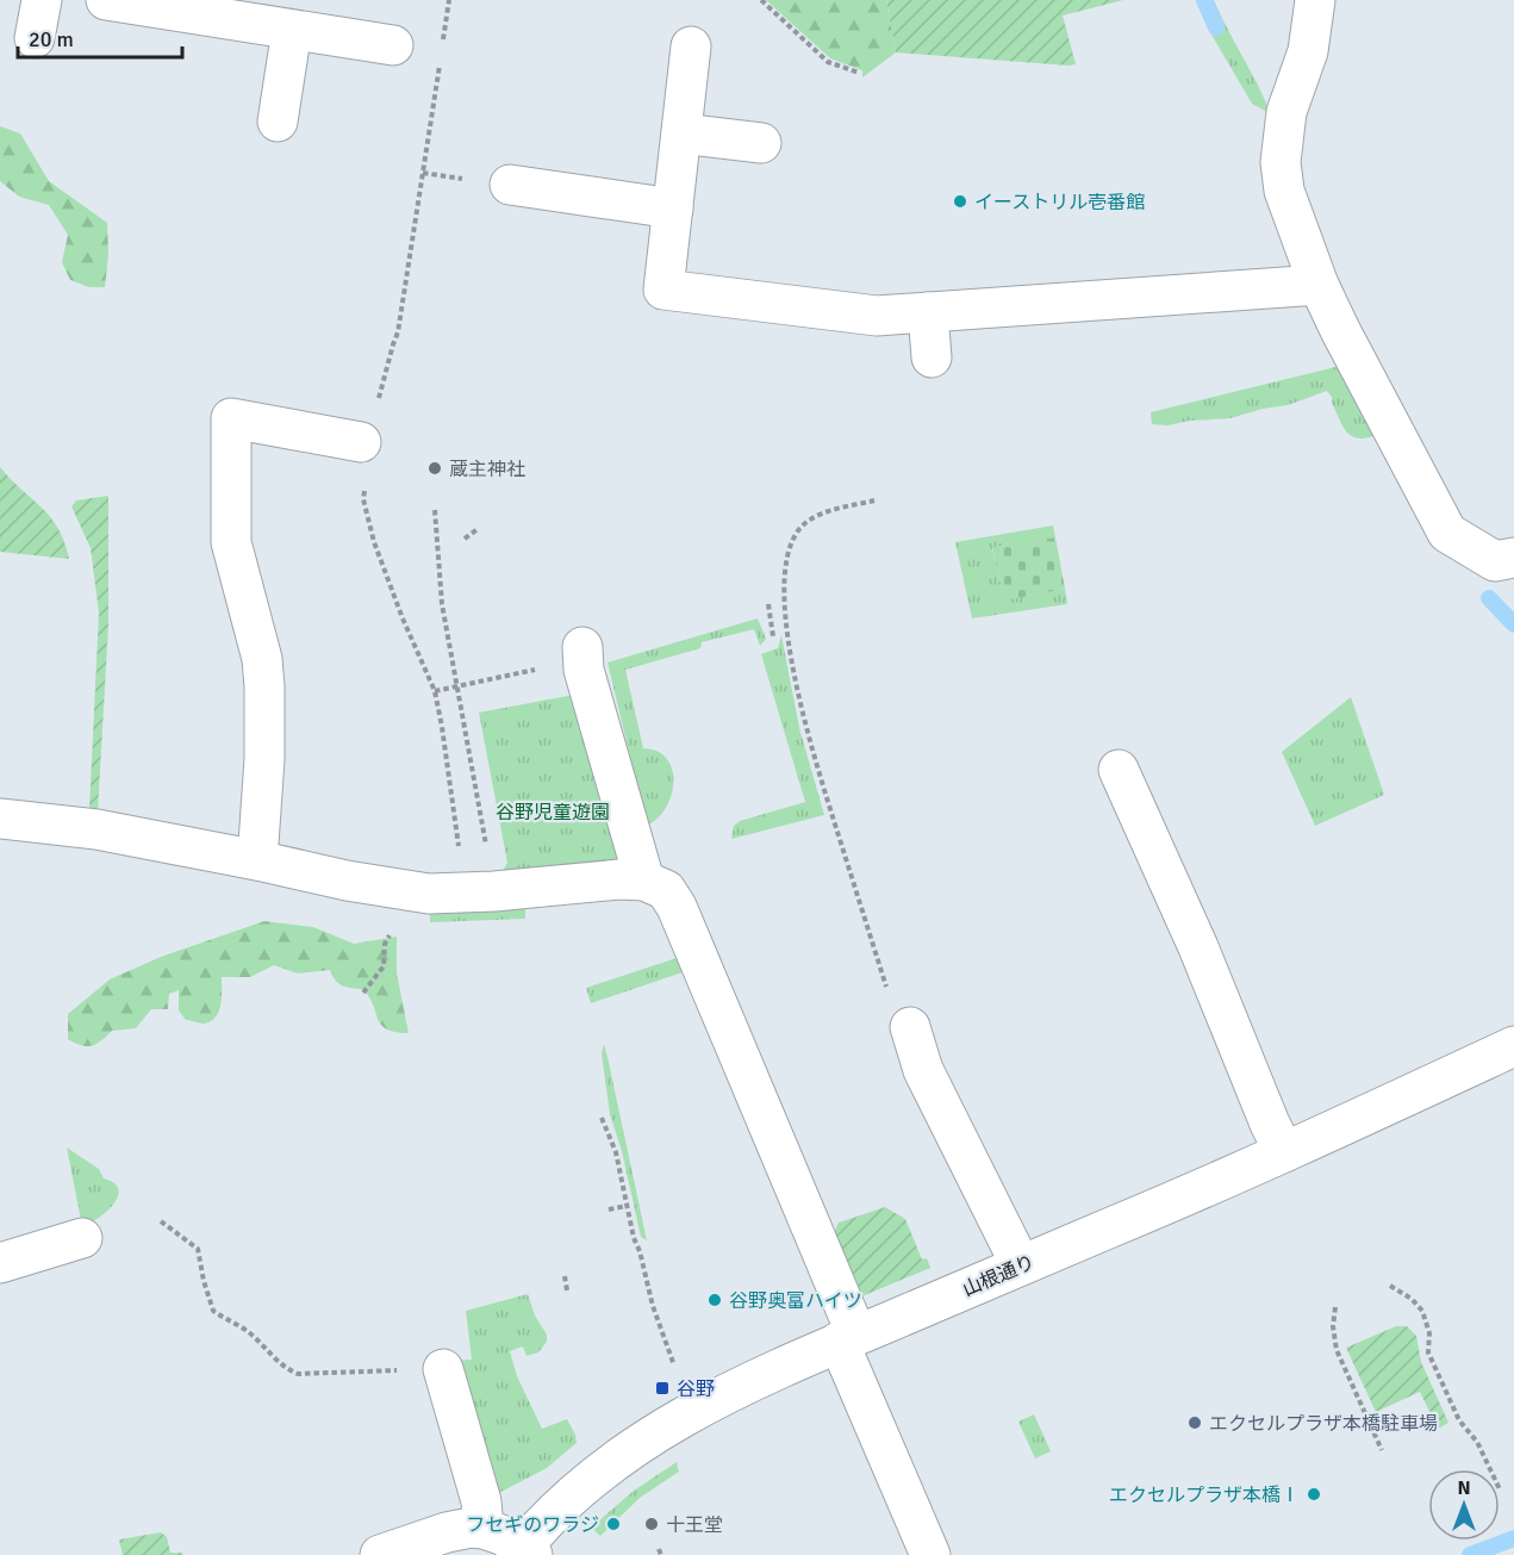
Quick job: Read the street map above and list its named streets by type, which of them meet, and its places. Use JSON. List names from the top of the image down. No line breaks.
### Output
{"streets":{"street":["山根通り"]},"parks":["谷野児童遊園"],"places":{"other":["イーストリル壱番館","蔵主神社","谷野奥富ハイツ","エクセルプラザ本橋駐車場","エクセルプラザ本橋Ⅰ","フセギのワラジ","十王堂"],"transit":["谷野"]},"scale_bar":"20 m","north":"top"}
